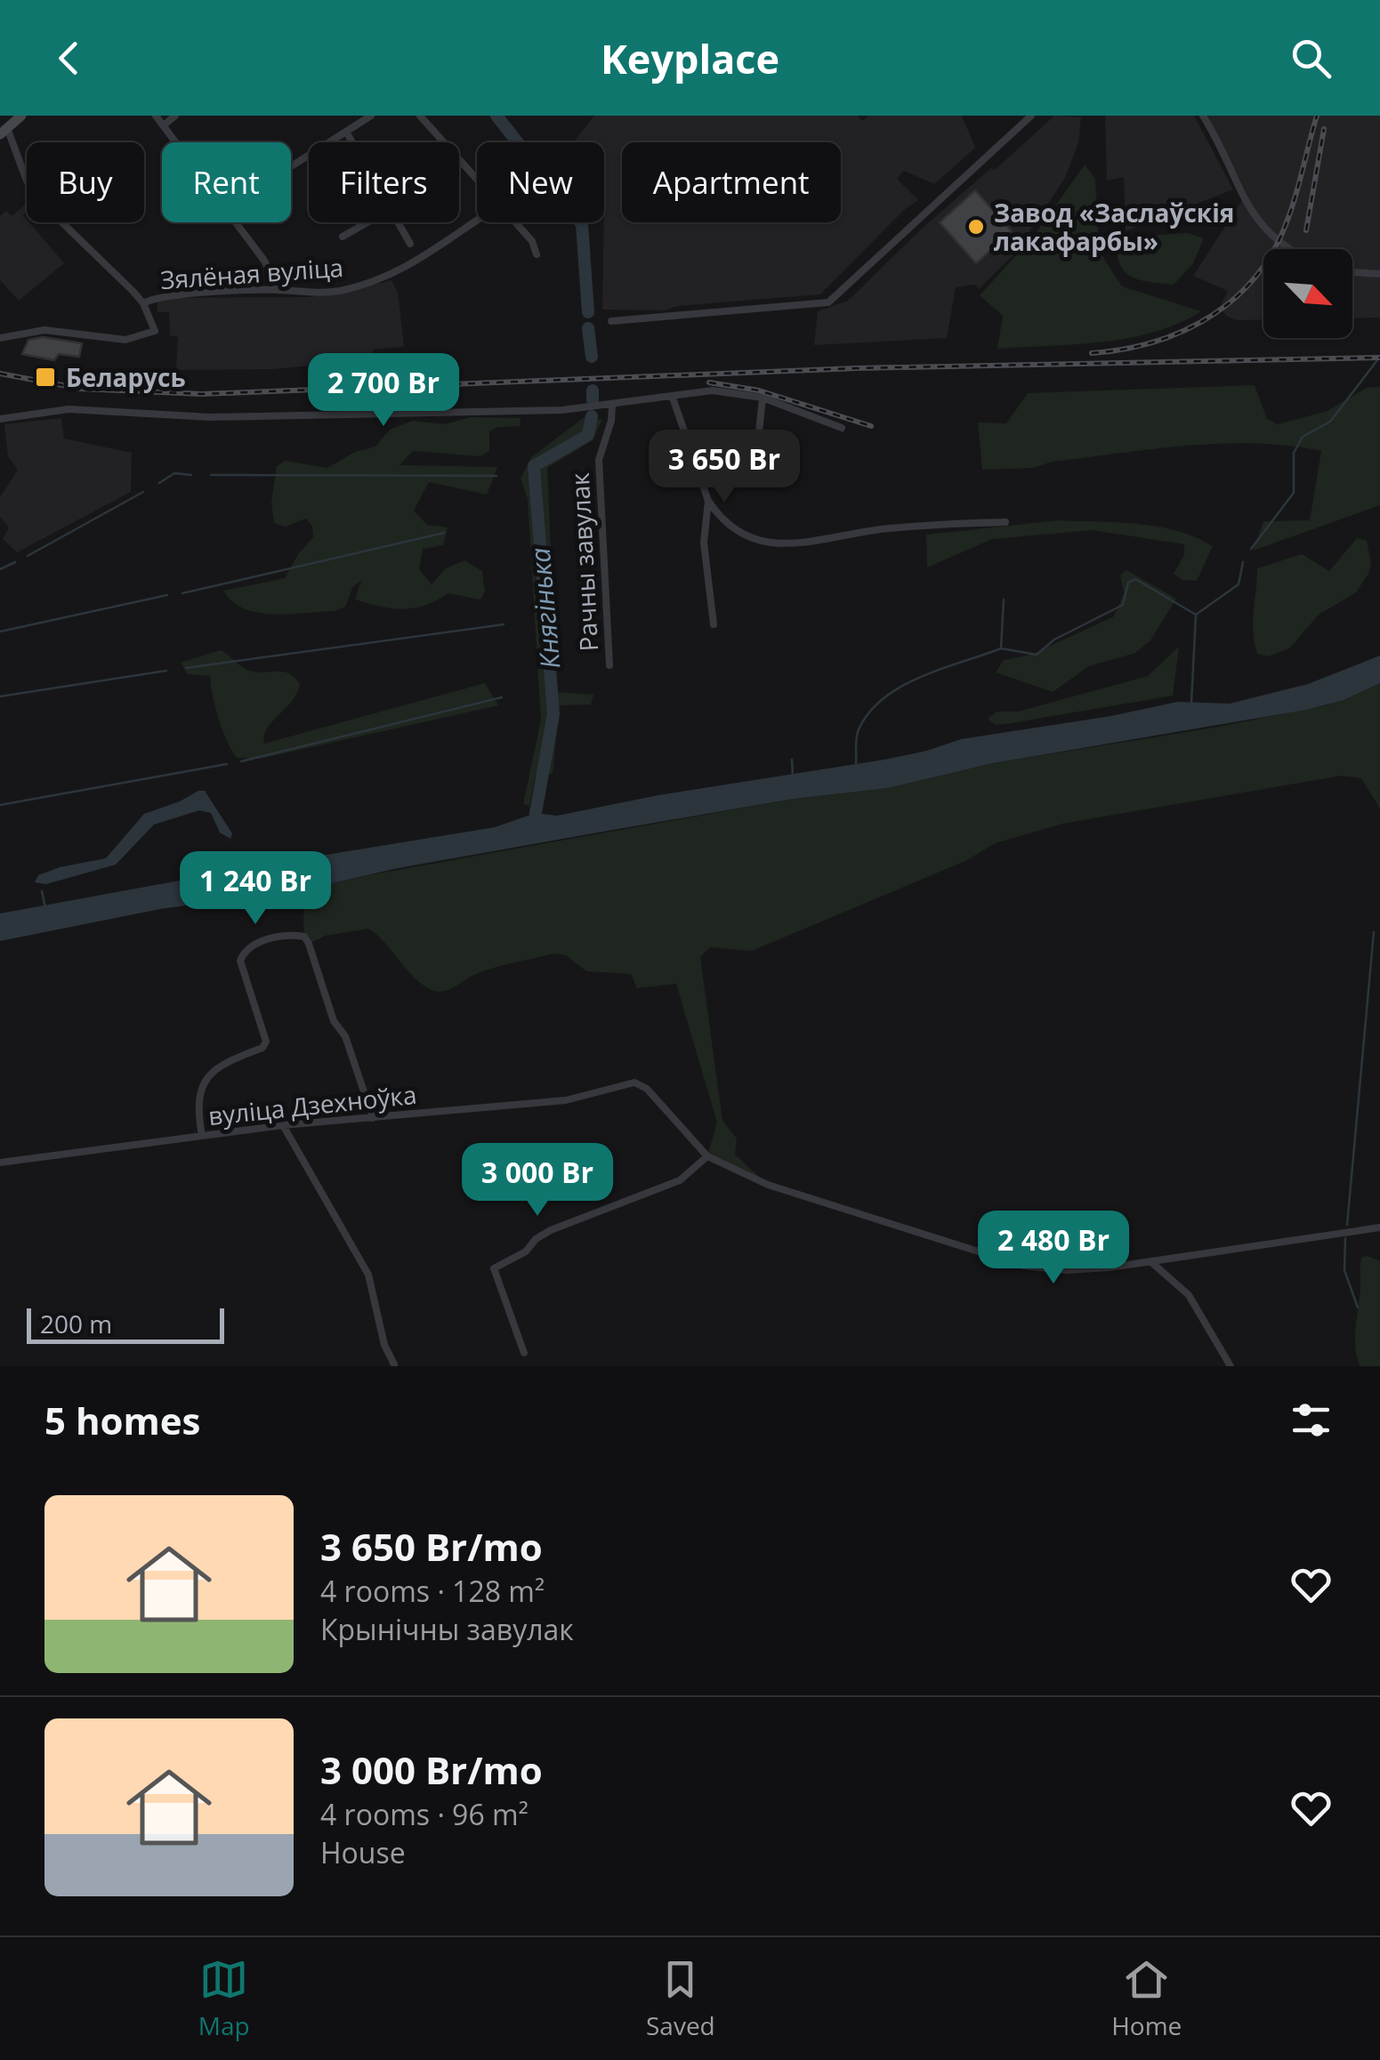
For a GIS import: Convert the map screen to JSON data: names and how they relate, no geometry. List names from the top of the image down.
{
  "streets": {
    "street": ["Зялёная вуліца", "Рачны завулак", "вуліца Дзехноўка"]
  },
  "water": ["Княгінька"],
  "places": {
    "other": ["Завод «Заслаўскія лакафарбы»"],
    "transit": ["Беларусь"]
  },
  "scale_bar": "200 m",
  "north": "bottom right",
  "page": {
    "header": "Keyplace",
    "chip": [
      "Buy",
      "Rent",
      "Filters",
      "New",
      "Apartment"
    ],
    "price": [
      "2 700 Br",
      "3 650 Br",
      "1 240 Br",
      "3 000 Br",
      "2 480 Br"
    ],
    "scale": "200 m",
    "heading": "5 homes",
    "list": [
      {
        "name": "3 650 Br/mo",
        "note": "4 rooms · 128 m² · Крынічны завулак"
      },
      {
        "name": "3 000 Br/mo",
        "note": "4 rooms · 96 m² · House"
      }
    ],
    "tabs": ["Map", "Saved", "Home"]
  }
}
